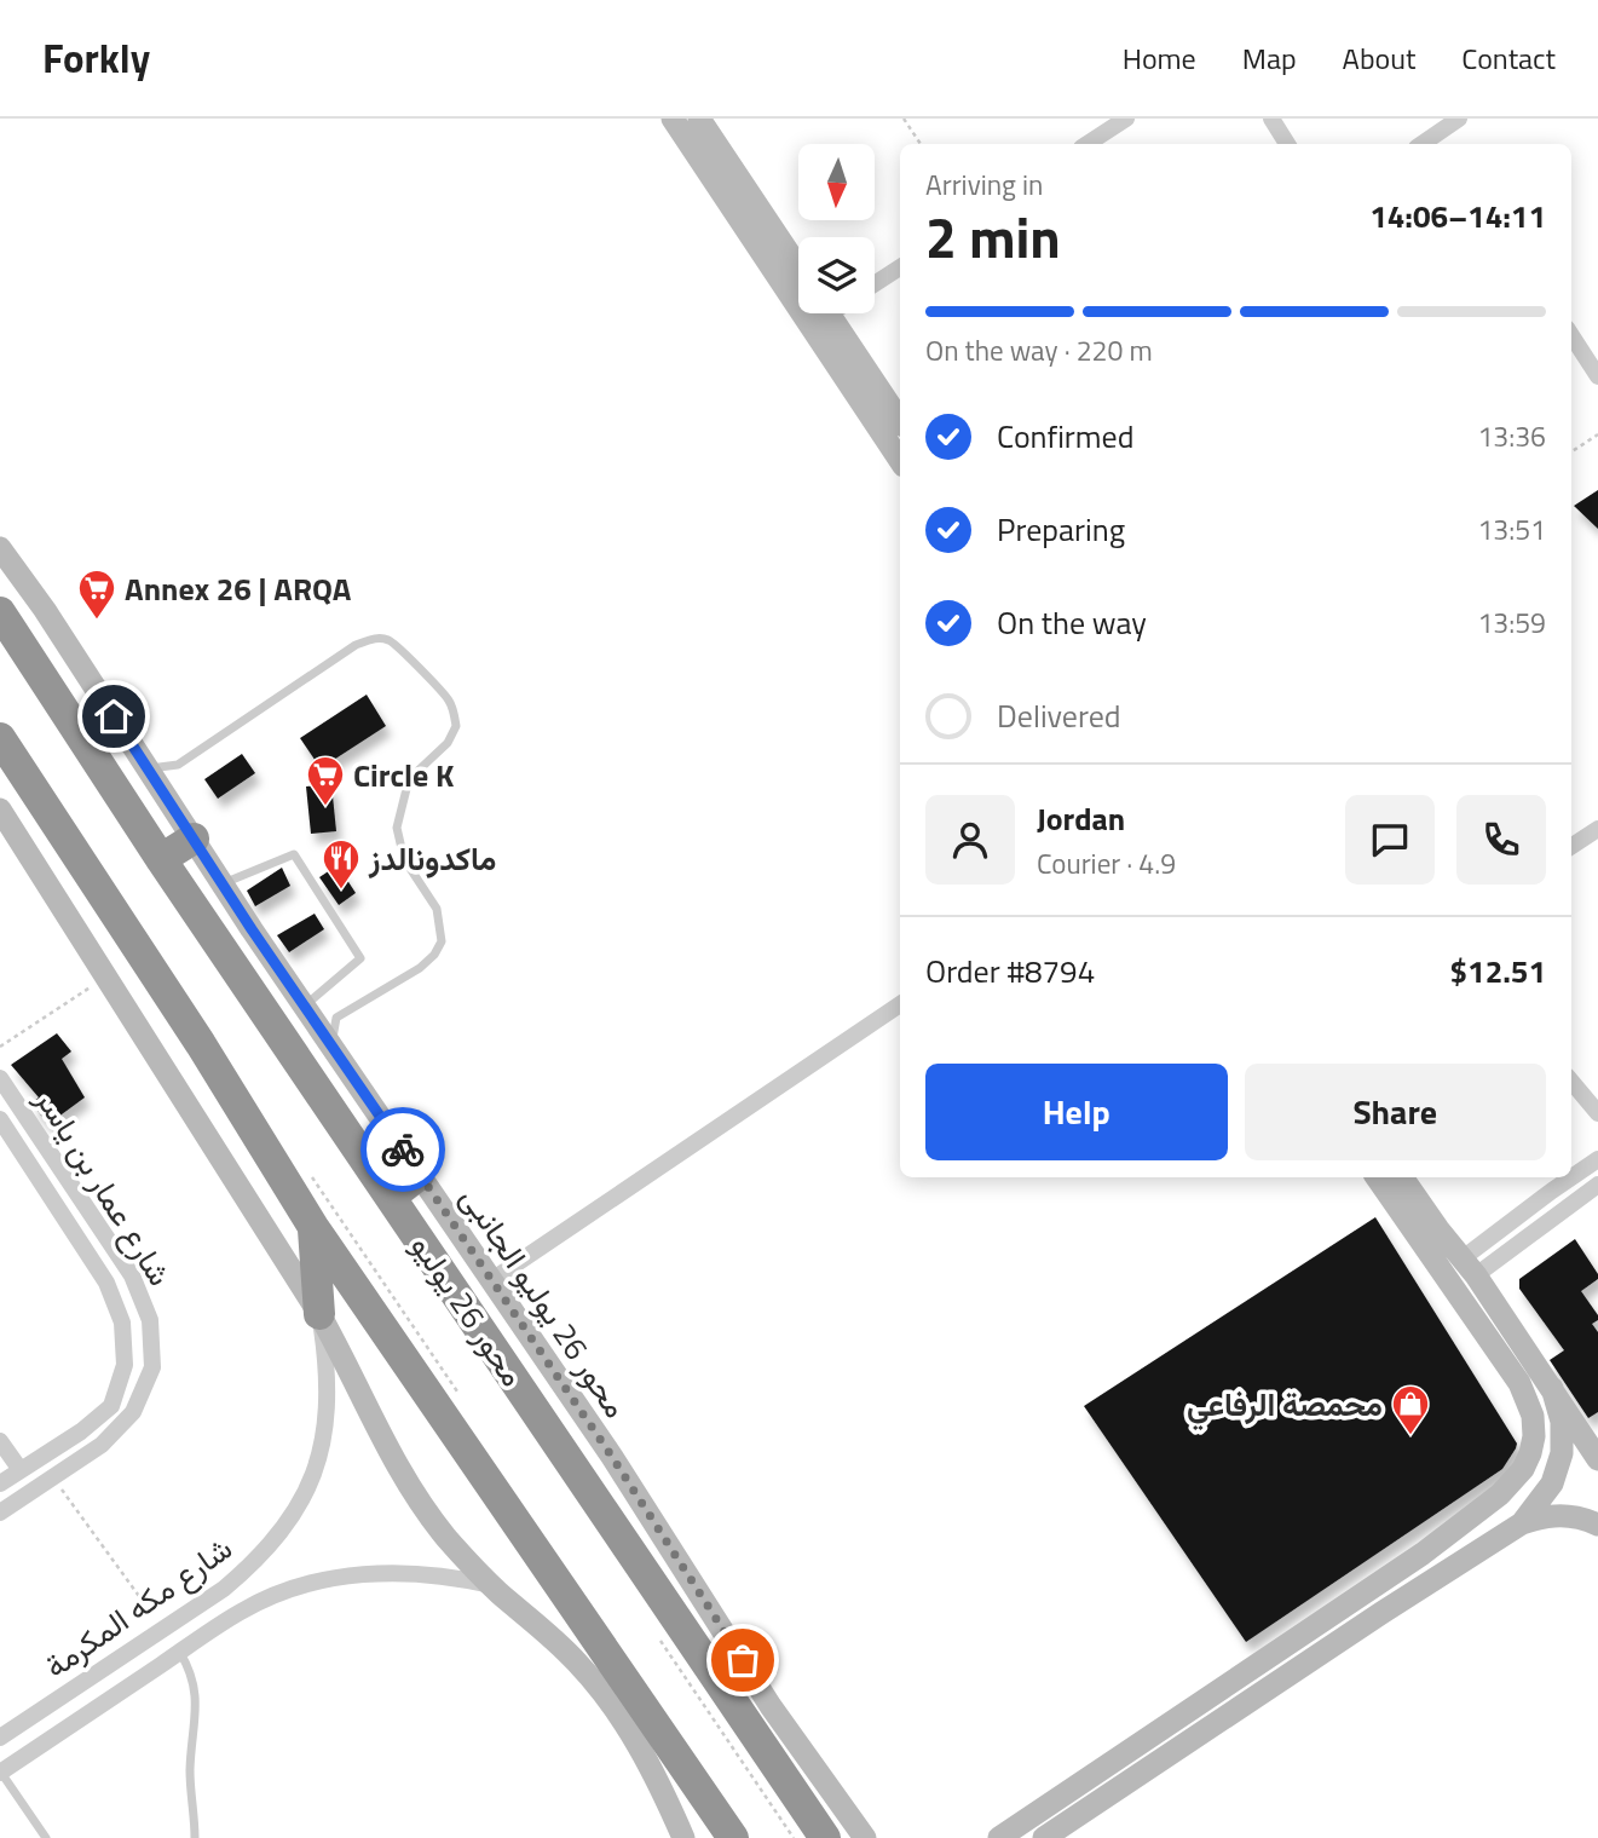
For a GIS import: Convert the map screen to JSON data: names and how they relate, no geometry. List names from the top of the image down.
{
  "streets": {
    "highway": ["محور 26 يوليو"],
    "street": ["شارع عمار بن ياسر", "محور 26 يوليو الجانبى", "شارع مكه المكرمة"]
  },
  "places": {
    "supermarket": ["Annex 26 | ARQA", "Circle K"],
    "restaurant": ["ماكدونالدز"],
    "shop": ["محمصة الرفاعي"]
  },
  "north": "bottom",
  "page": {
    "header": "Forkly",
    "nav": [
      "Home",
      "Map",
      "About",
      "Contact"
    ],
    "heading": ["2 min", "Arriving in", "14:06–14:11"],
    "panel": [
      "Jordan",
      "Courier · 4.9",
      "Order #8794",
      "$12.51"
    ],
    "bar": "On the way · 220 m",
    "list": [
      ["Confirmed", "13:36"],
      ["Preparing", "13:51"],
      ["On the way", "13:59"],
      "Delivered"
    ],
    "buttons": ["Help", "Share"]
  }
}
